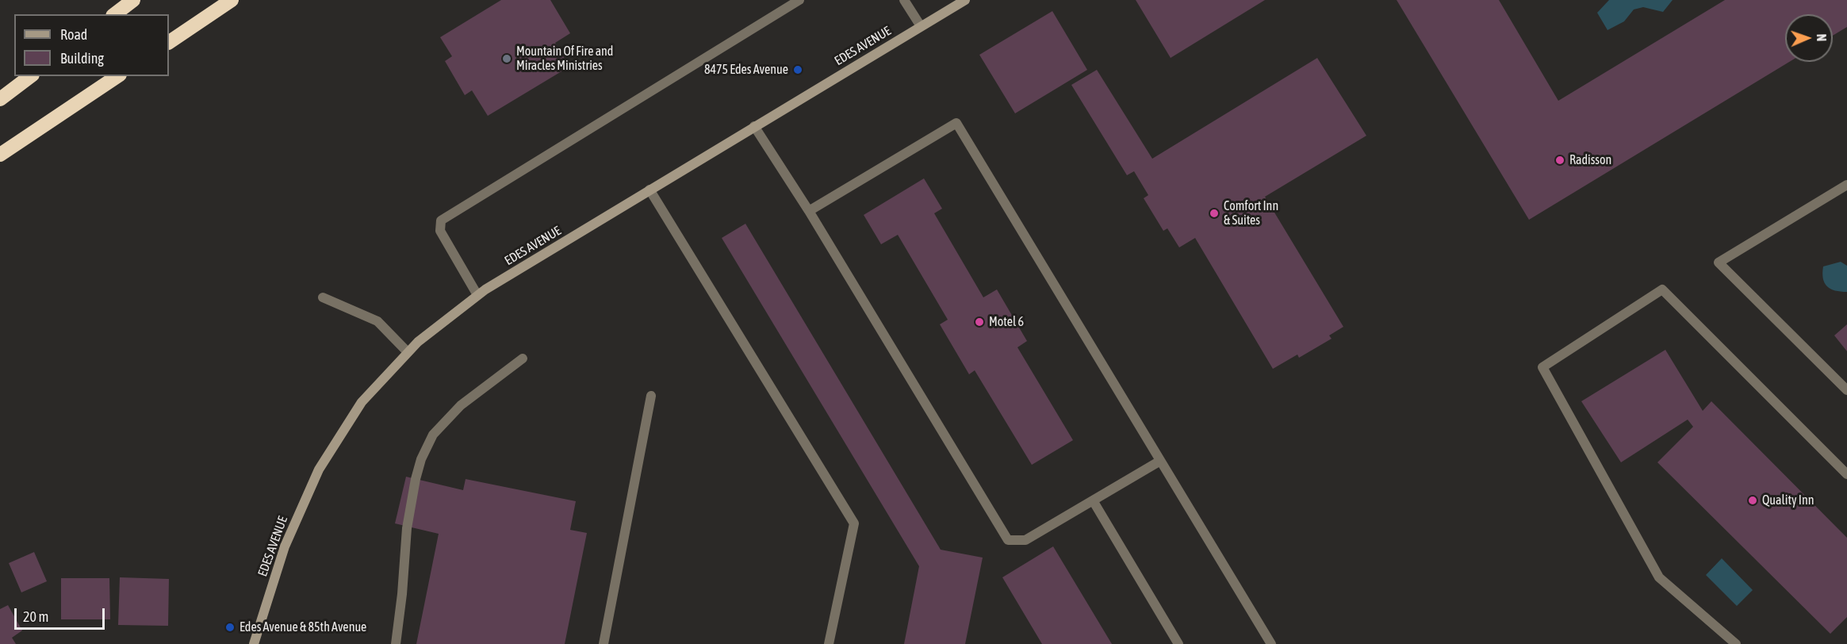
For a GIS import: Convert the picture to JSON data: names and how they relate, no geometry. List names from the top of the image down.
{
  "streets": {
    "street": ["EDES AVENUE"]
  },
  "places": [
    "Mountain Of Fire and Miracles Ministries",
    "8475 Edes Avenue",
    "Radisson",
    "Comfort Inn & Suites",
    "Motel 6",
    "Quality Inn",
    "Edes Avenue & 85th Avenue"
  ],
  "legend": ["Road", "Building"],
  "scale_bar": "20 m",
  "north": "right"
}
